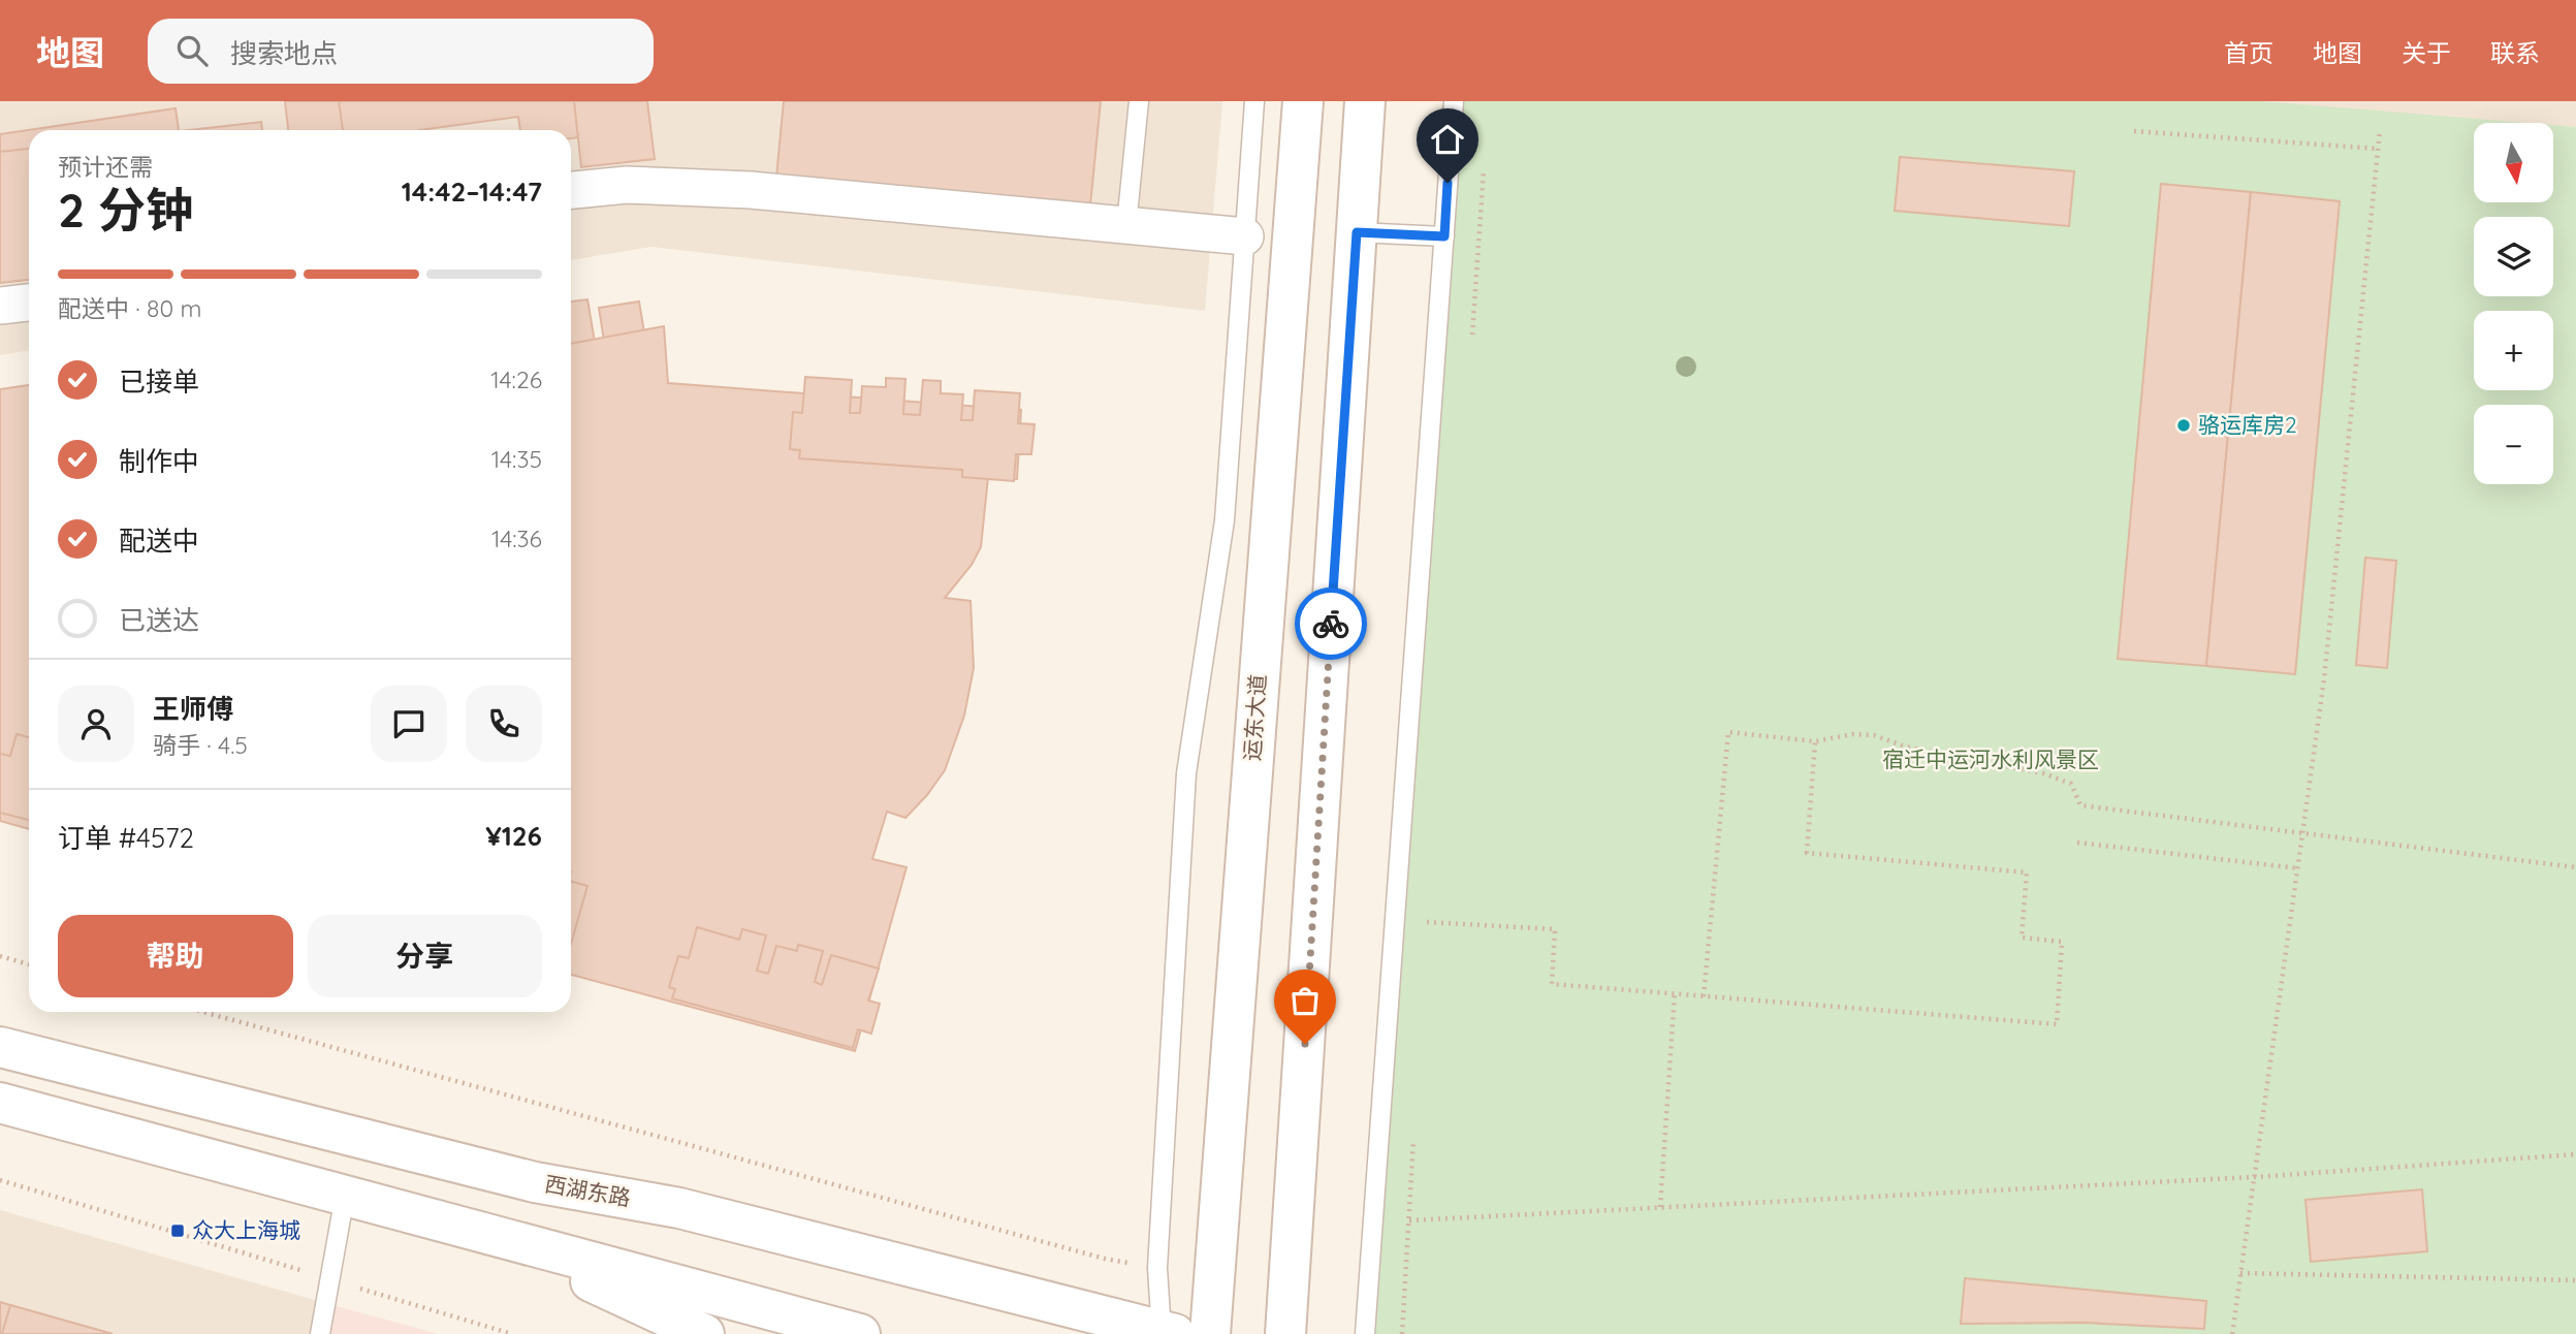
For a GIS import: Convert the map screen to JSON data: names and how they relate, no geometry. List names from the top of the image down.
{
  "streets": {
    "main road": ["运东大道", "西湖东路"]
  },
  "parks": ["宿迁中运河水利风景区"],
  "places": {
    "other": ["骆运库房2"],
    "transit": ["众大上海城"]
  },
  "north": "bottom",
  "page": {
    "header": "地图",
    "search": "搜索地点",
    "nav": [
      "首页",
      "地图",
      "关于",
      "联系"
    ],
    "map_buttons": ["+", "−"],
    "heading": ["2 分钟", "预计还需", "14:42–14:47"],
    "panel": [
      "王师傅",
      "骑手 · 4.5",
      "订单 #4572",
      "¥126"
    ],
    "bar": "配送中 · 80 m",
    "list": [
      ["已接单", "14:26"],
      ["制作中", "14:35"],
      ["配送中", "14:36"],
      "已送达"
    ],
    "buttons": ["帮助", "分享"]
  }
}
